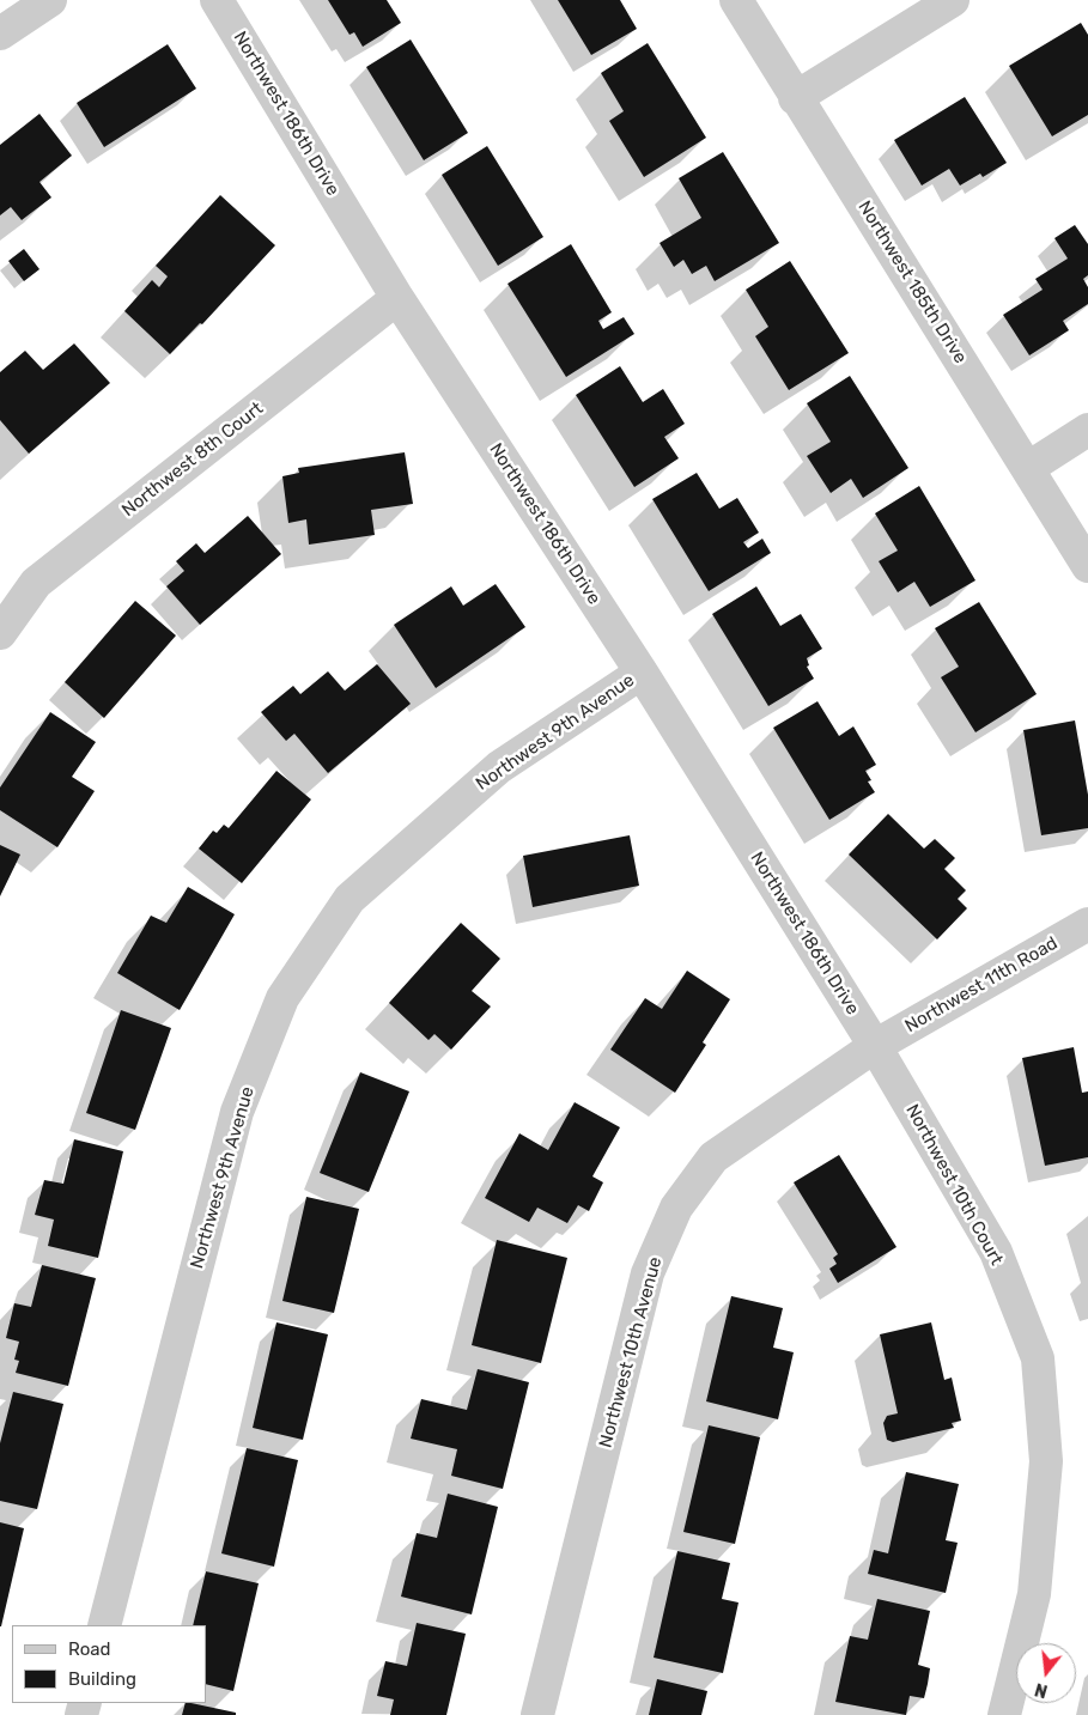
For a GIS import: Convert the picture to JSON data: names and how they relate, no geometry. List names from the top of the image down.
{
  "streets": {
    "street": [
      "Northwest 186th Drive",
      "Northwest 185th Drive",
      "Northwest 8th Court",
      "Northwest 9th Avenue",
      "Northwest 11th Road",
      "Northwest 10th Court",
      "Northwest 10th Avenue"
    ]
  },
  "crossings": [
    ["Northwest 186th Drive", "Northwest 8th Court"],
    ["Northwest 186th Drive", "Northwest 9th Avenue"],
    ["Northwest 186th Drive", "Northwest 11th Road"],
    ["Northwest 186th Drive", "Northwest 10th Court"],
    ["Northwest 186th Drive", "Northwest 10th Avenue"],
    ["Northwest 11th Road", "Northwest 10th Court"],
    ["Northwest 11th Road", "Northwest 10th Avenue"],
    ["Northwest 10th Court", "Northwest 10th Avenue"]
  ],
  "legend": ["Road", "Building"],
  "north": "bottom"
}
